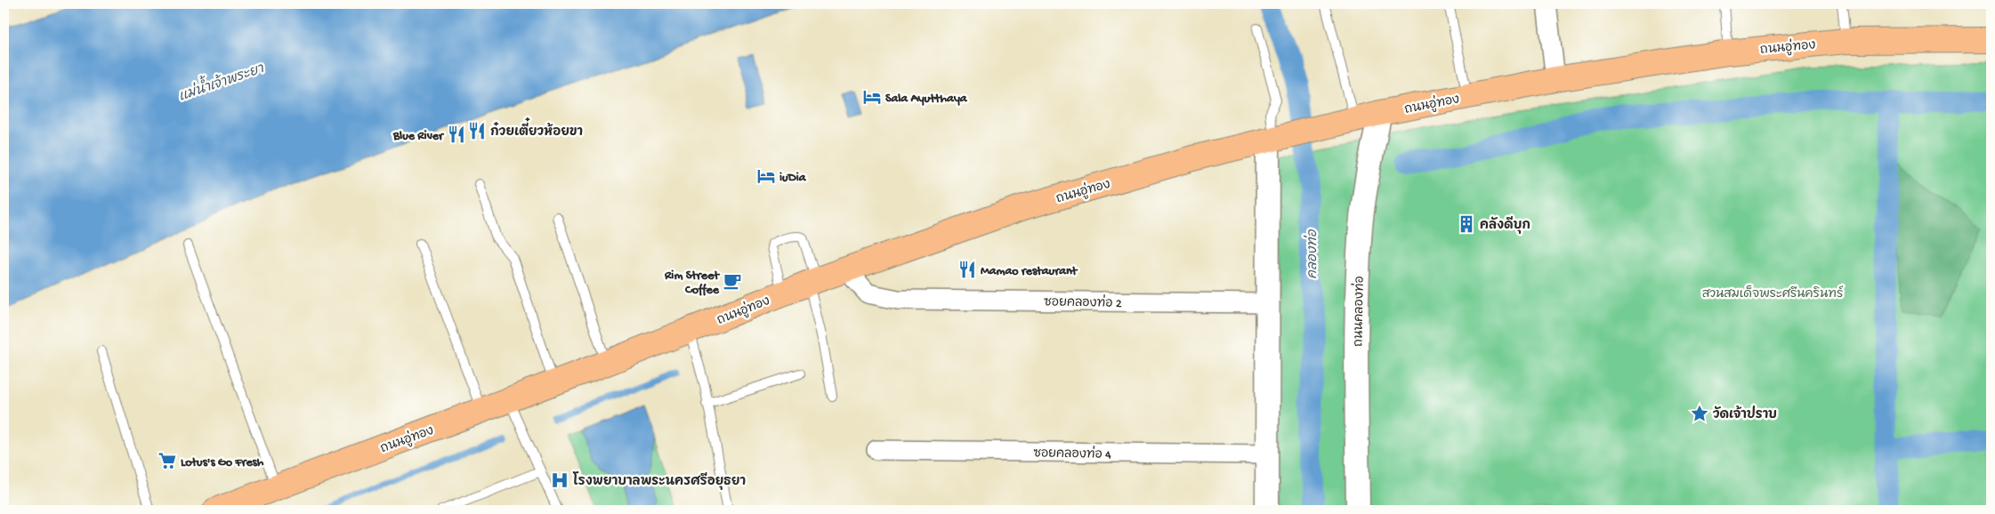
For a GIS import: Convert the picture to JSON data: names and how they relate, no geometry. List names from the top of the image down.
{
  "streets": {
    "main road": ["ถนนอู่ทอง"],
    "street": ["ซอยคลองท่อ 2", "ถนนคลองท่อ", "ซอยคลองท่อ 4"]
  },
  "crossings": [
    ["ถนนอู่ทอง", "ซอยคลองท่อ 2"],
    ["ถนนอู่ทอง", "ถนนคลองท่อ"]
  ],
  "water": ["แม่น้ำเจ้าพระยา", "คลองท่อ"],
  "parks": ["สวนสมเด็จพระศรีนครินทร์"],
  "places": {
    "hotel": ["Sala Ayutthaya", "iuDia"],
    "restaurant": ["ก๋วยเตี๋ยวห้อยขา", "Blue River", "Mamao restaurant"],
    "building": ["คลังดีบุก"],
    "cafe": ["Rim Street Coffee"],
    "place": ["วัดเจ้าปราบ"],
    "supermarket": ["Lotus's Go Fresh"],
    "hospital": ["โรงพยาบาลพระนครศรีอยุธยา"]
  }
}
